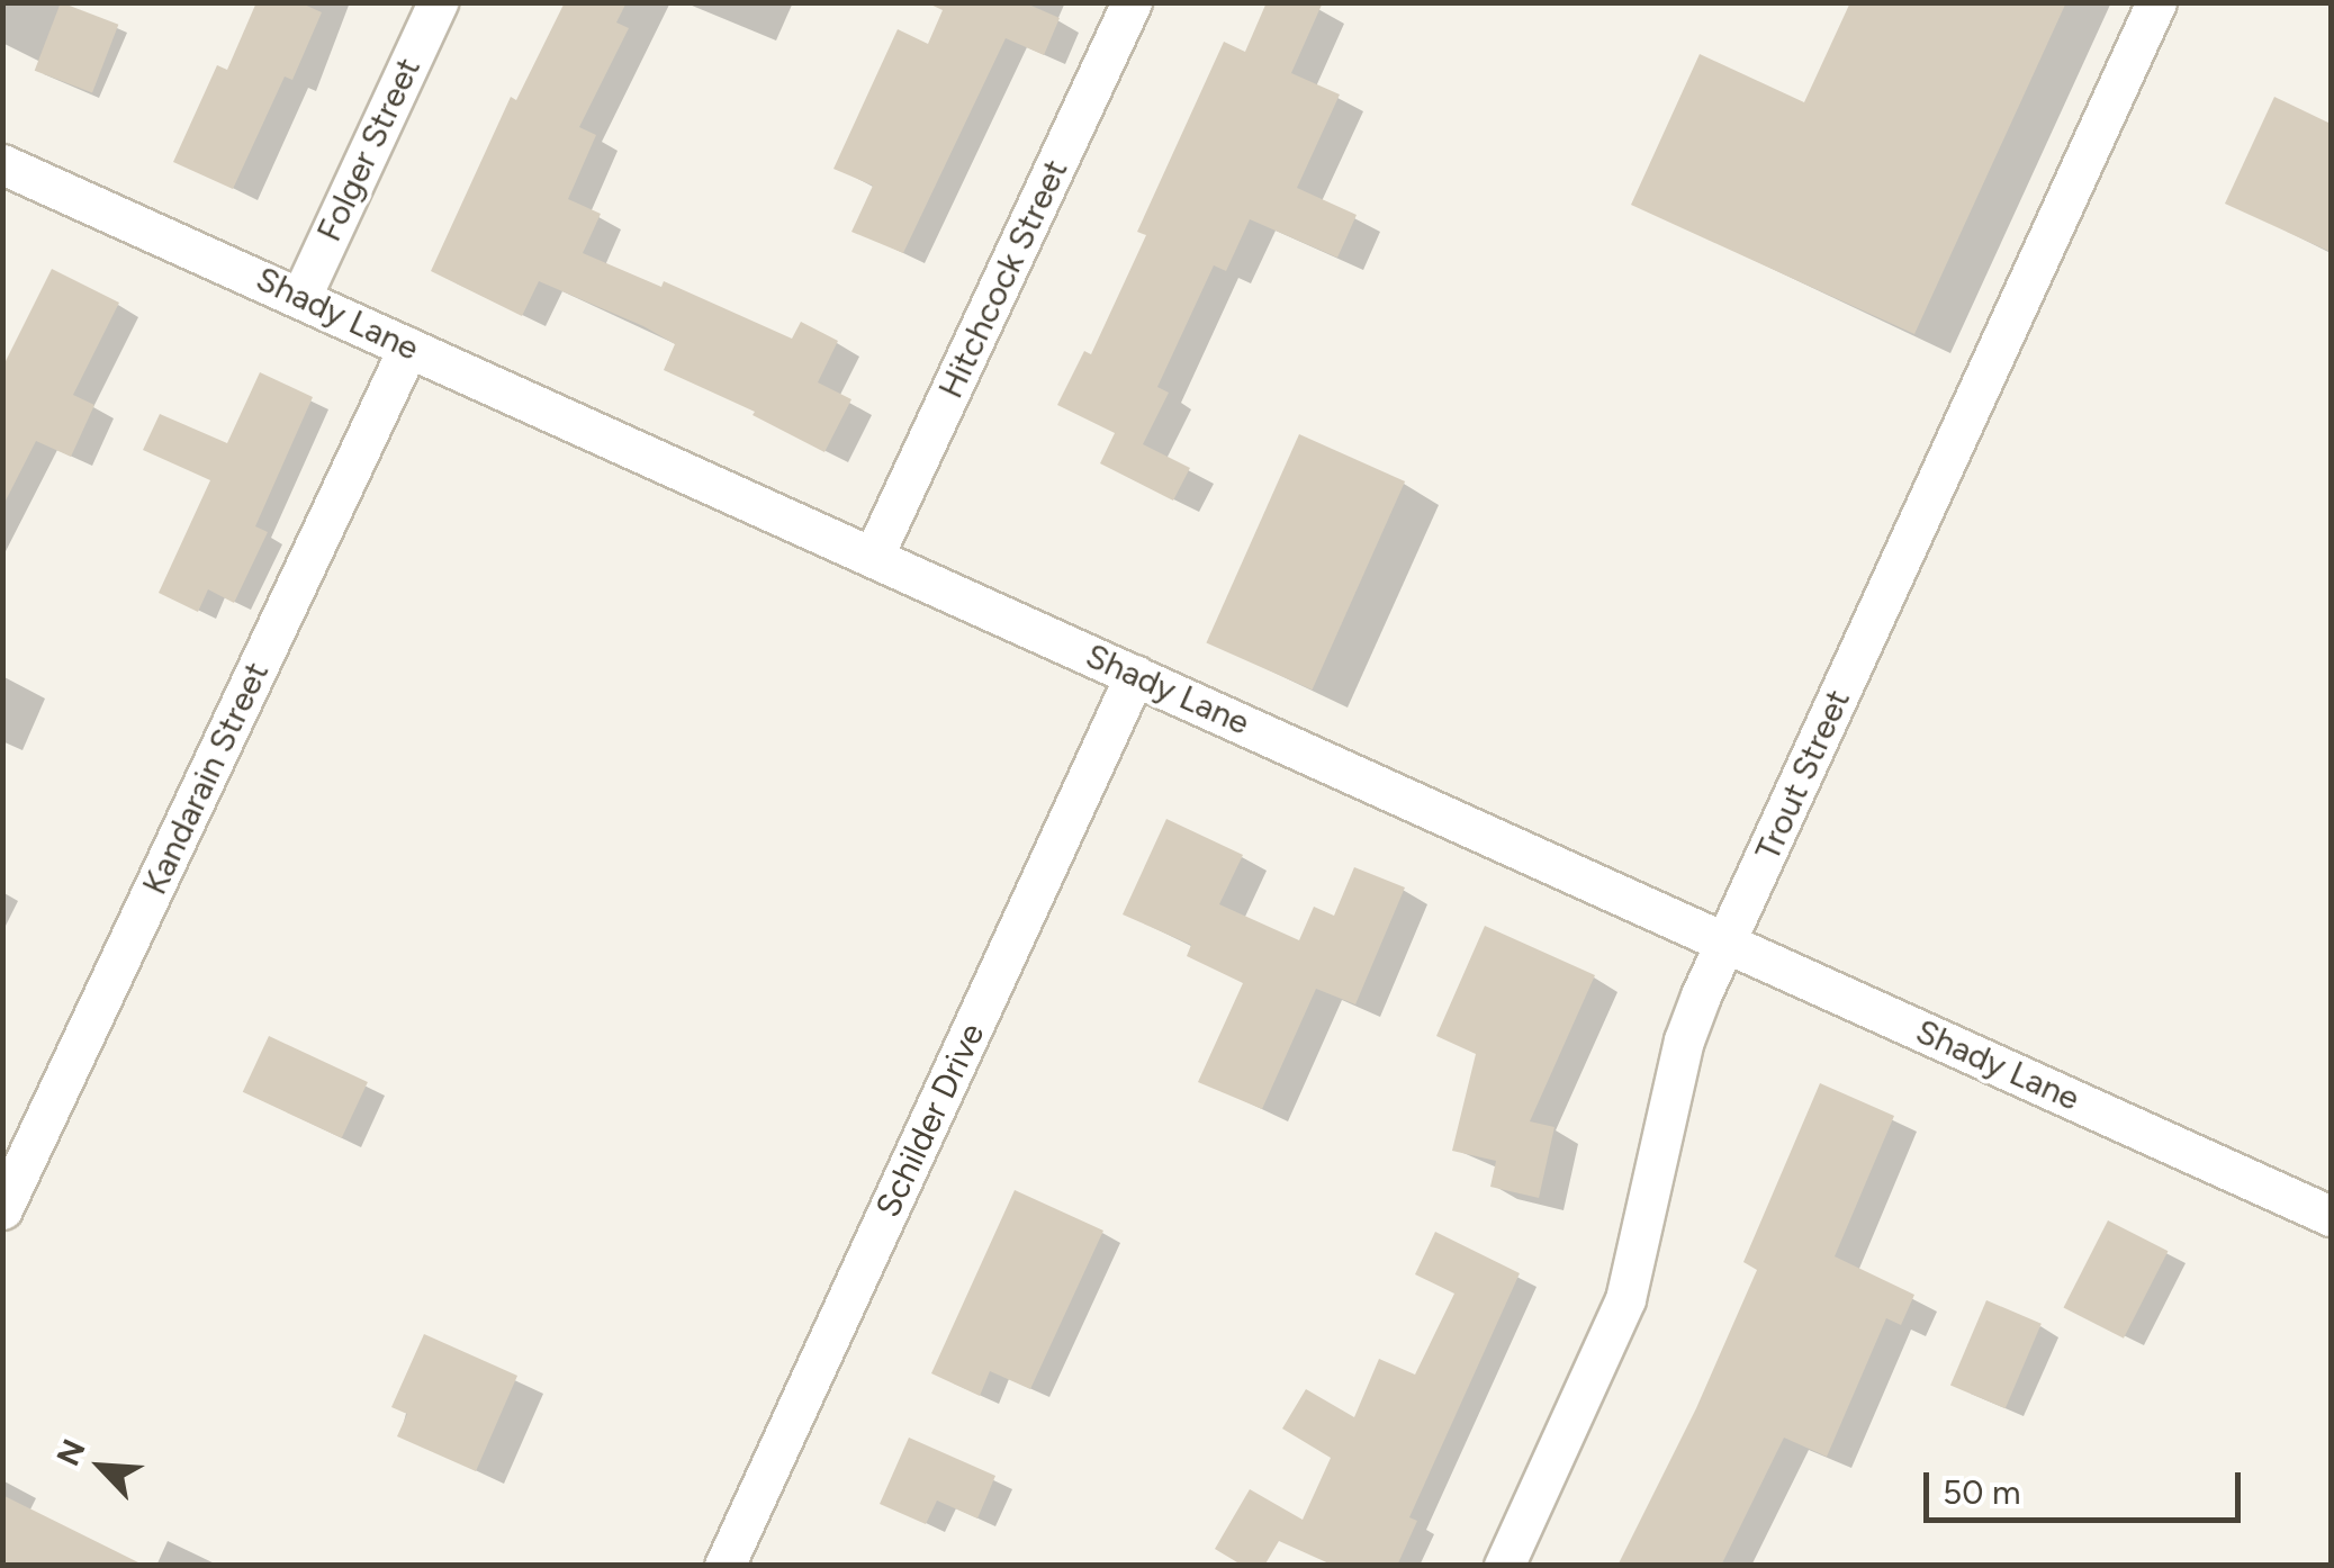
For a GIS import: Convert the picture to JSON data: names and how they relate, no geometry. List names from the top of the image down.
{
  "streets": {
    "street": [
      "Folger Street",
      "Hitchcock Street",
      "Shady Lane",
      "Trout Street",
      "Kandarain Street",
      "Schilder Drive"
    ]
  },
  "crossings": [
    ["Folger Street", "Shady Lane"],
    ["Hitchcock Street", "Shady Lane"],
    ["Shady Lane", "Trout Street"],
    ["Shady Lane", "Kandarain Street"],
    ["Shady Lane", "Schilder Drive"]
  ],
  "scale_bar": "50 m",
  "north": "top left"
}
